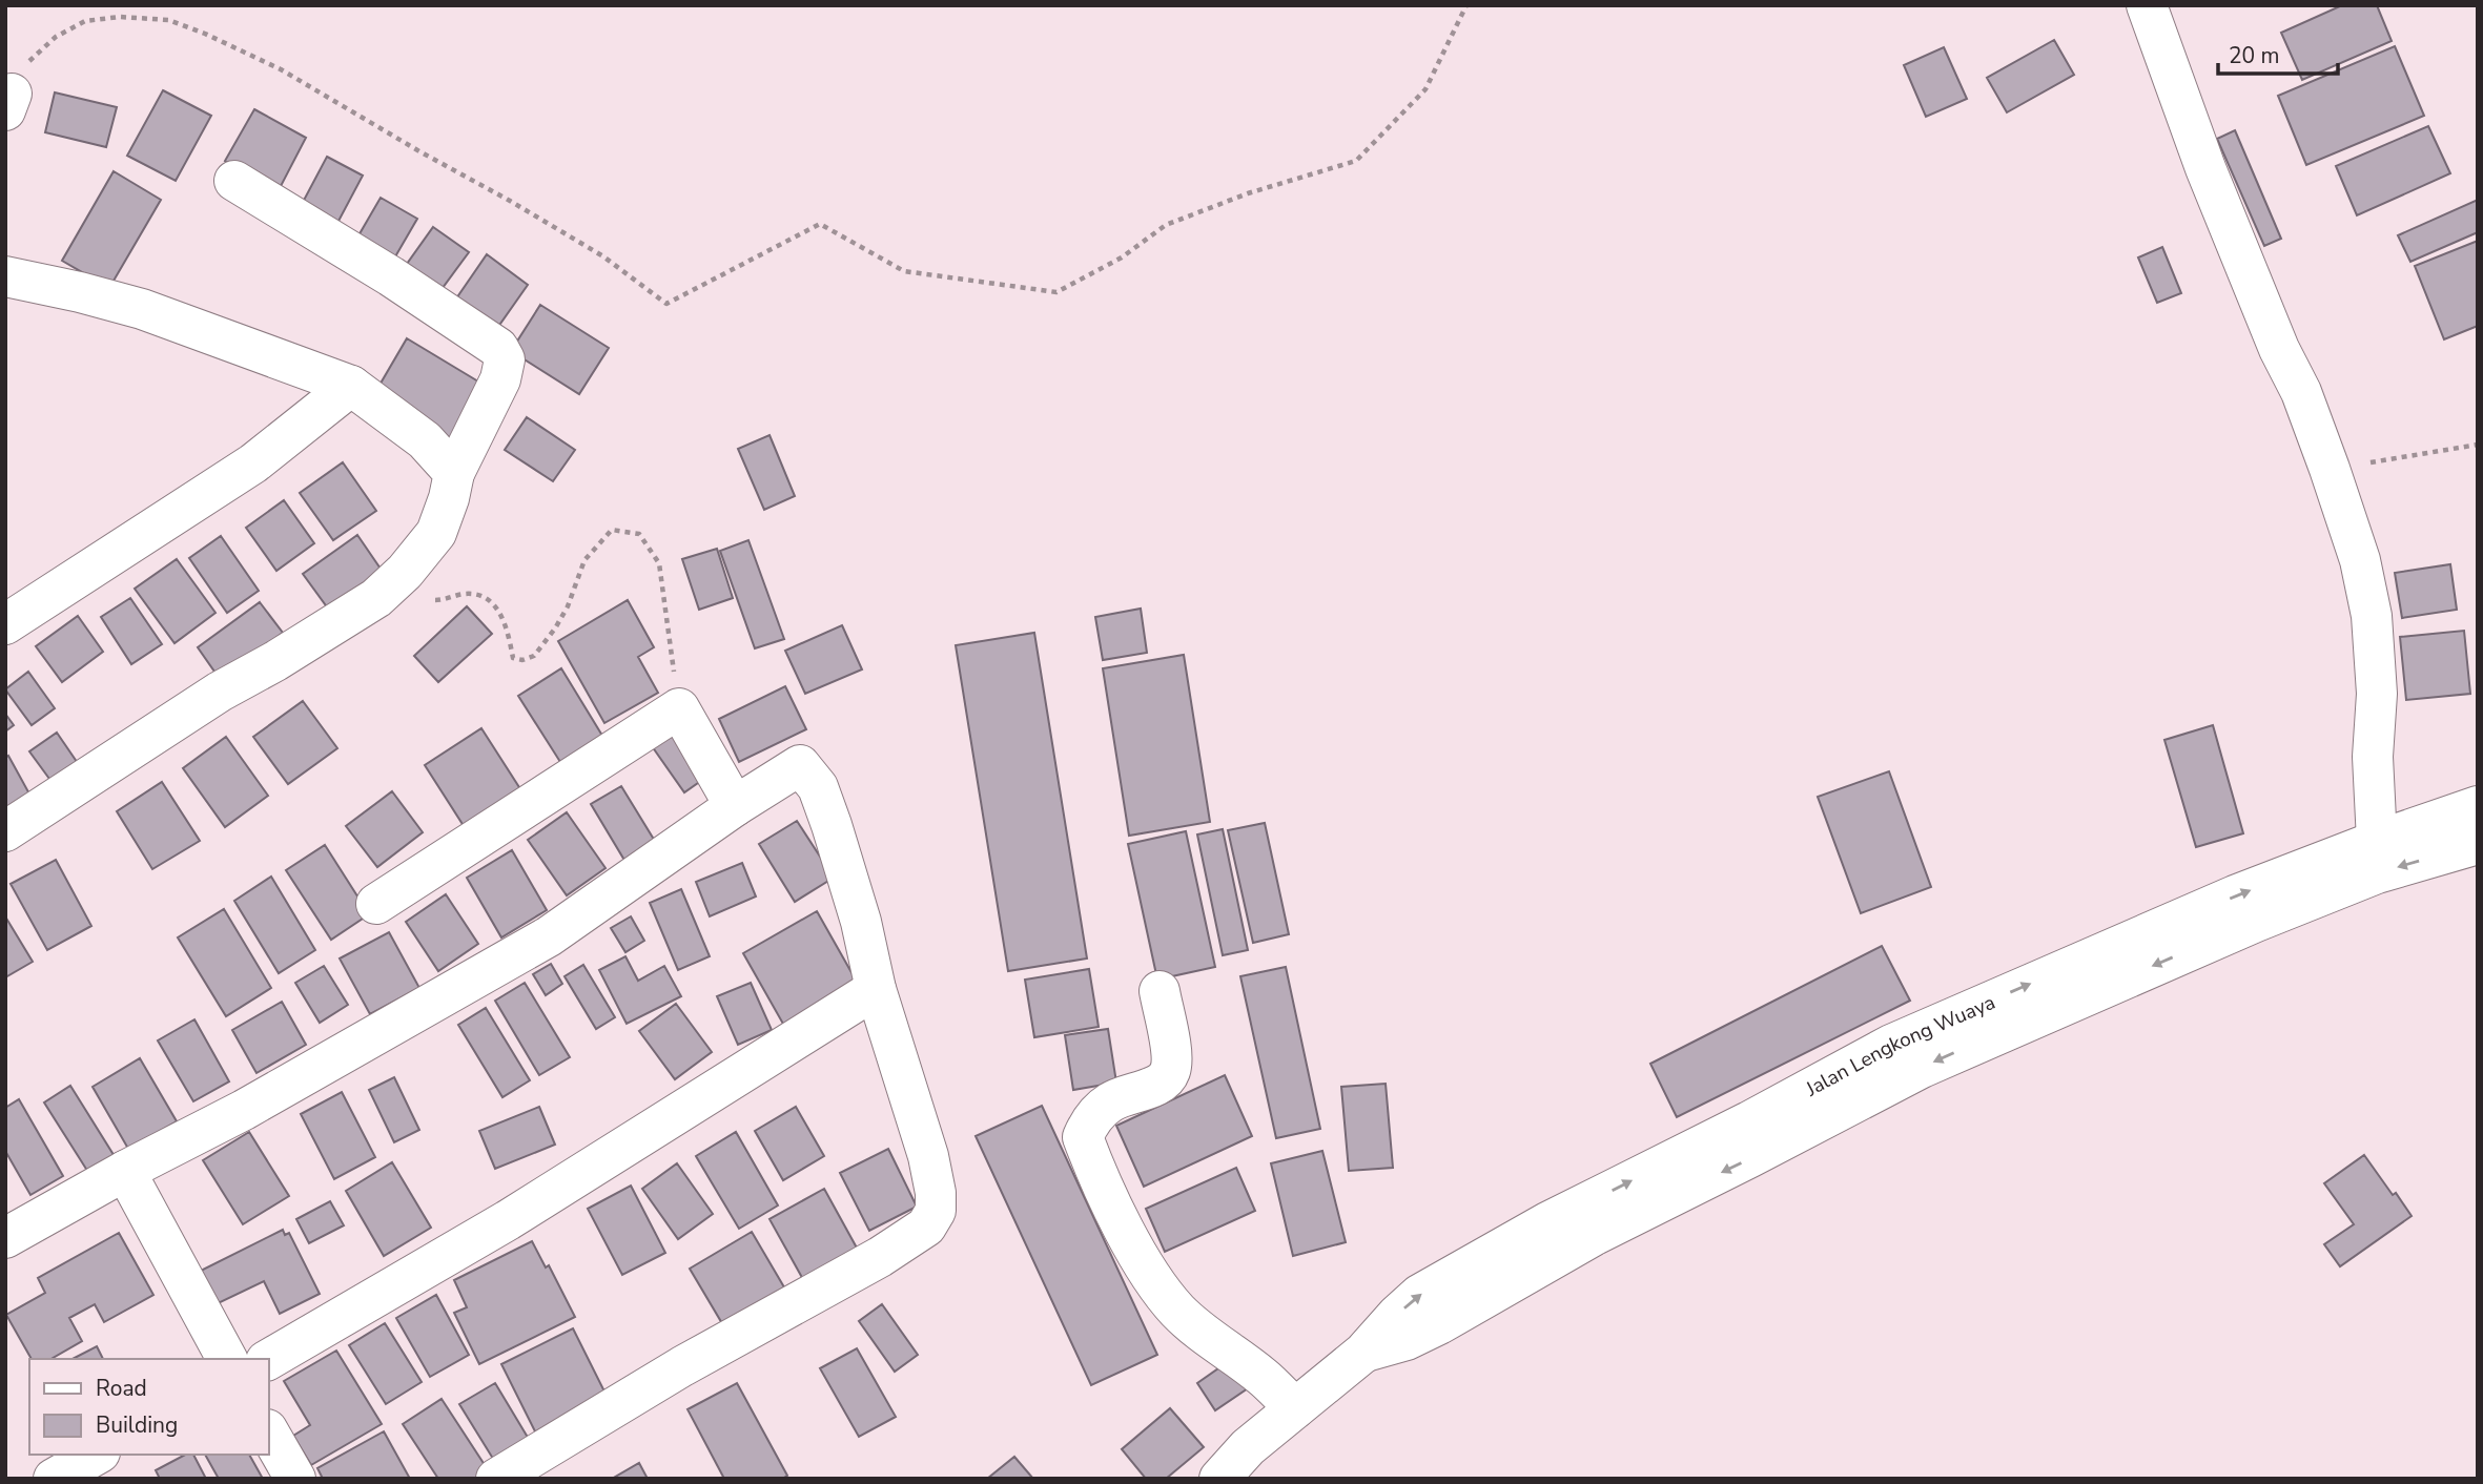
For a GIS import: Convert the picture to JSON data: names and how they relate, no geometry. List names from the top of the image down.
{
  "streets": {
    "street": ["Jalan Lengkong Wuaya"]
  },
  "legend": ["Road", "Building"],
  "scale_bar": "20 m"
}
